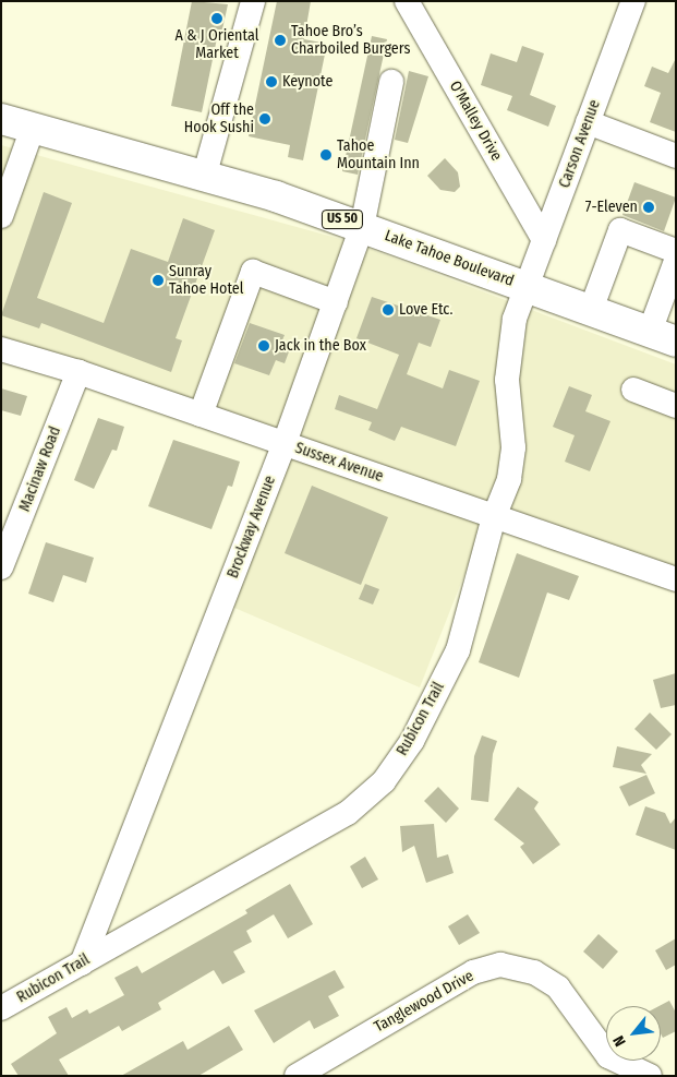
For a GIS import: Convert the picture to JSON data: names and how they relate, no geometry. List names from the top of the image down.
{
  "streets": {
    "highway": ["US 50", "Lake Tahoe Boulevard"],
    "street": [
      "O'Malley Drive",
      "Carson Avenue",
      "Sussex Avenue",
      "Macinaw Road",
      "Brockway Avenue",
      "Rubicon Trail",
      "Tanglewood Drive"
    ]
  },
  "crossings": [
    ["O'Malley Drive", "Carson Avenue"],
    ["Carson Avenue", "Lake Tahoe Boulevard"],
    ["Carson Avenue", "Rubicon Trail"],
    ["Lake Tahoe Boulevard", "Brockway Avenue"],
    ["Lake Tahoe Boulevard", "Rubicon Trail"],
    ["Sussex Avenue", "Macinaw Road"],
    ["Sussex Avenue", "Brockway Avenue"],
    ["Sussex Avenue", "Rubicon Trail"],
    ["Brockway Avenue", "Rubicon Trail"]
  ],
  "places": [
    "A & J Oriental Market",
    "Tahoe Bro’s Charboiled Burgers",
    "Keynote",
    "Off the Hook Sushi",
    "Tahoe Mountain Inn",
    "7-Eleven",
    "Sunray Tahoe Hotel",
    "Love Etc.",
    "Jack in the Box"
  ],
  "north": "bottom left"
}
